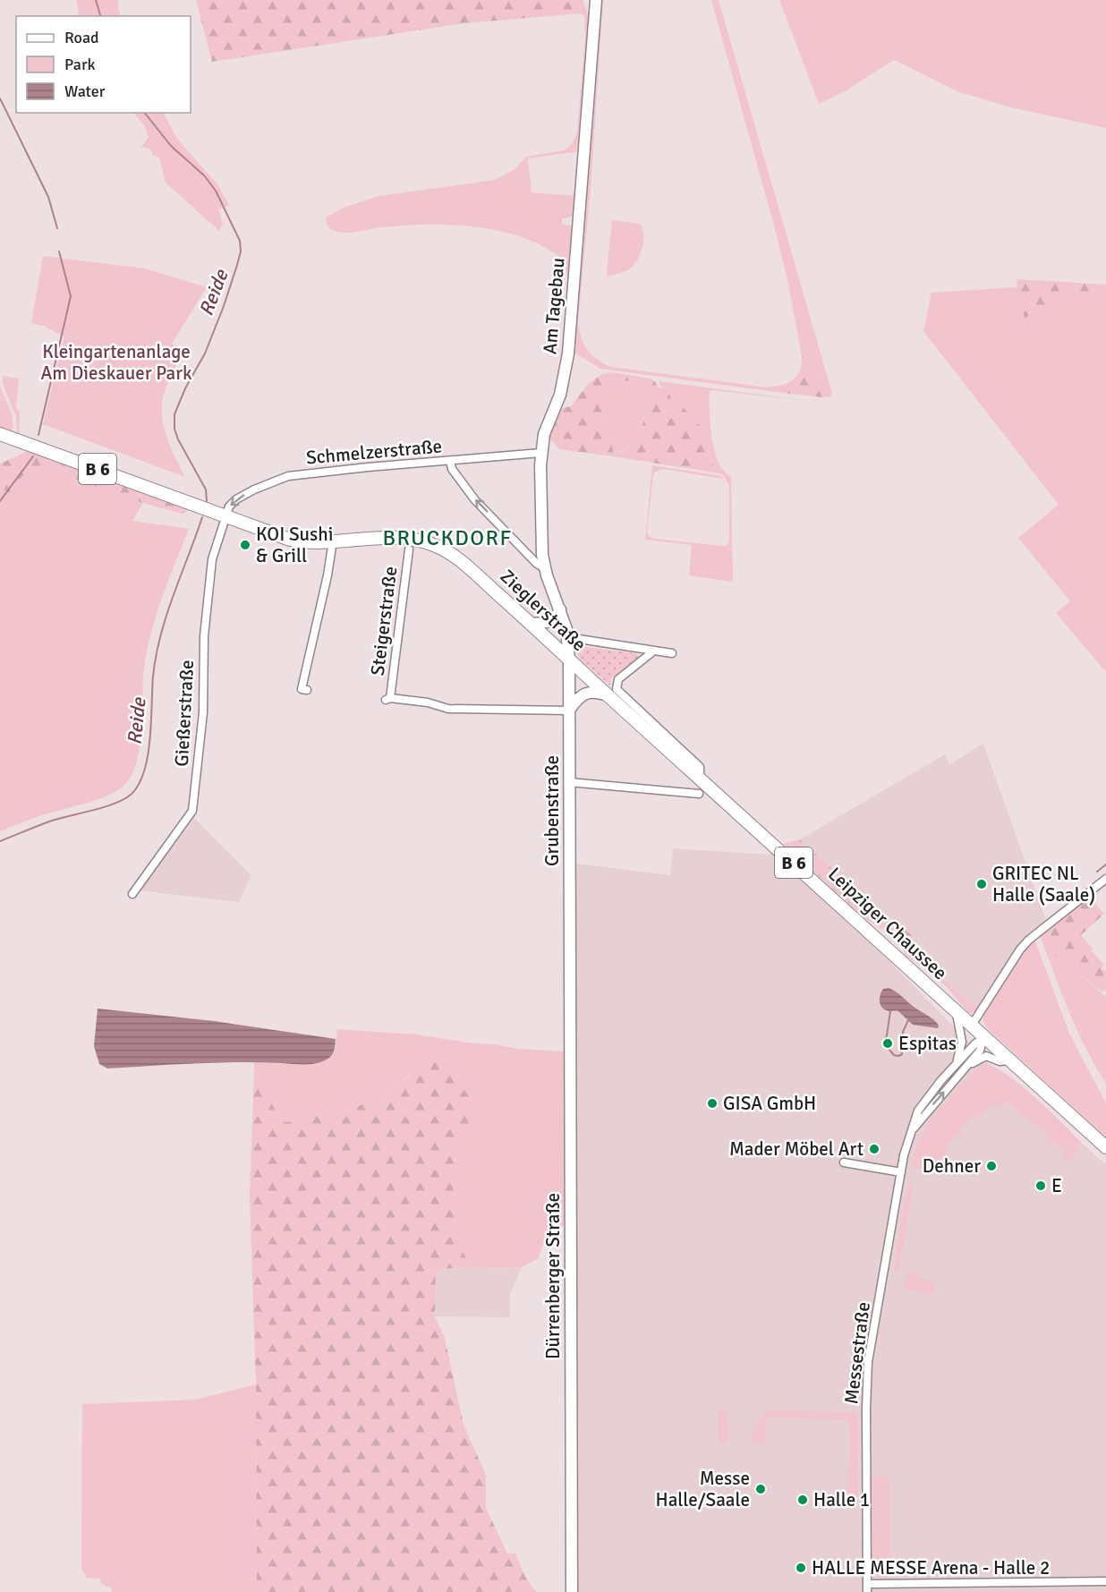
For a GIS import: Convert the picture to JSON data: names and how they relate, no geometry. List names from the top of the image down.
{
  "streets": {
    "main road": ["B 6", "Zieglerstraße", "Leipziger Chaussee"],
    "street": [
      "Am Tagebau",
      "Schmelzerstraße",
      "Steigerstraße",
      "Gießerstraße",
      "Grubenstraße",
      "Dürrenberger Straße",
      "Messestraße"
    ]
  },
  "crossings": [
    ["Am Tagebau", "Schmelzerstraße"],
    ["Am Tagebau", "Zieglerstraße"],
    ["Am Tagebau", "Grubenstraße"],
    ["Schmelzerstraße", "Zieglerstraße"],
    ["Schmelzerstraße", "Gießerstraße"],
    ["B 6", "Leipziger Chaussee"],
    ["B 6", "Messestraße"],
    ["Zieglerstraße", "Gießerstraße"],
    ["Zieglerstraße", "Grubenstraße"],
    ["Zieglerstraße", "Leipziger Chaussee"],
    ["Steigerstraße", "Grubenstraße"],
    ["Grubenstraße", "Dürrenberger Straße"],
    ["Leipziger Chaussee", "Messestraße"]
  ],
  "one_way": ["Schmelzerstraße"],
  "districts": ["BRUCKDORF"],
  "water": ["Reide"],
  "parks": ["Kleingartenanlage Am Dieskauer Park"],
  "places": [
    "KOI Sushi & Grill",
    "GRITEC NL Halle (Saale)",
    "Espitas",
    "GISA GmbH",
    "Mader Möbel Art",
    "Dehner",
    "E",
    "Messe Halle/Saale",
    "Halle 1",
    "HALLE MESSE Arena - Halle 2"
  ],
  "legend": ["Road", "Park", "Water"]
}
